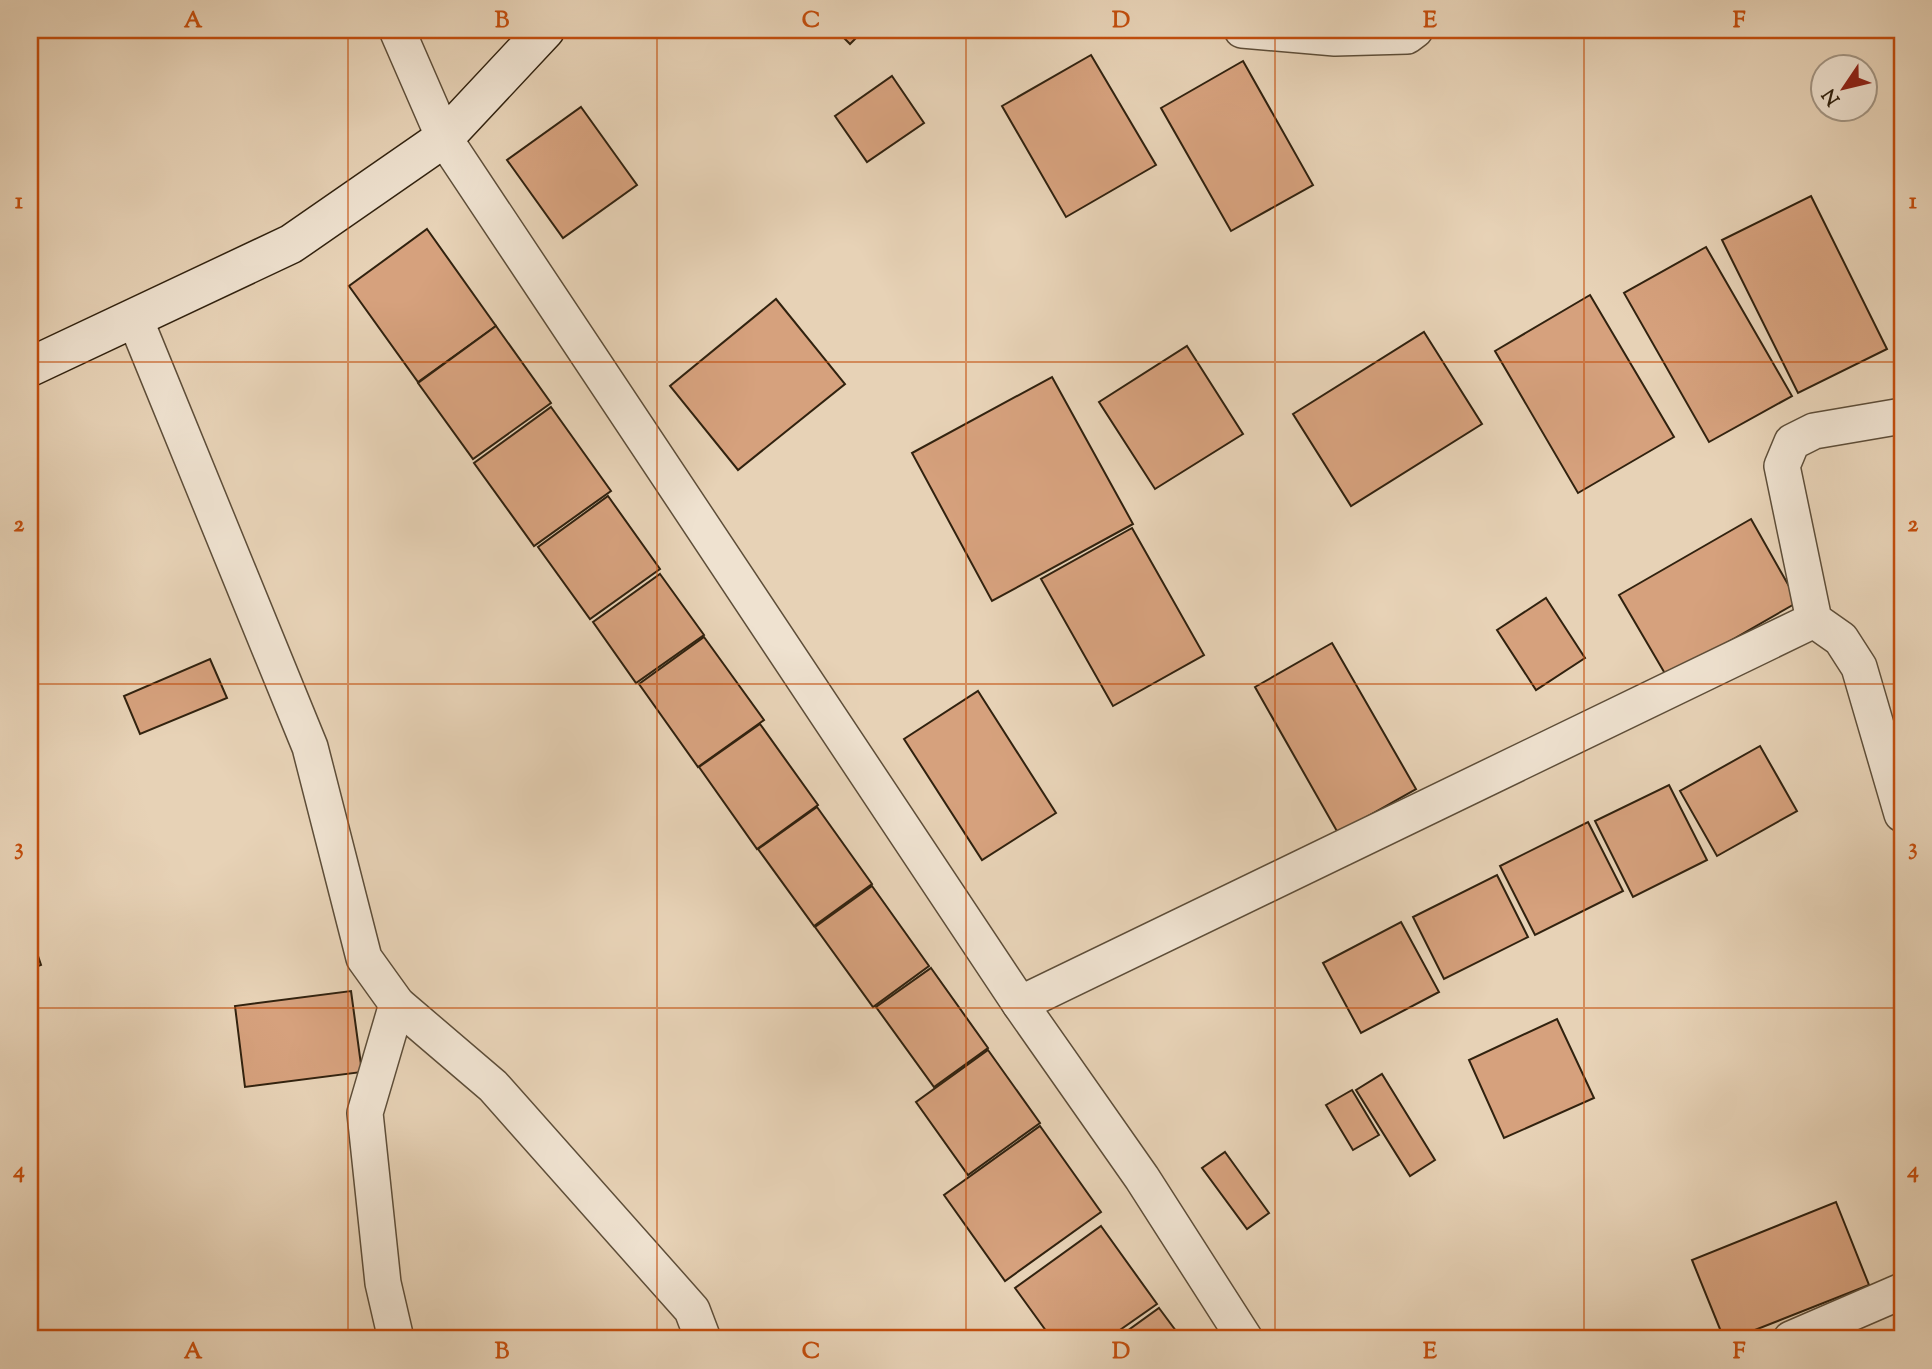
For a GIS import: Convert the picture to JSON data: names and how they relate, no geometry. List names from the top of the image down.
{
  "north": "bottom left",
  "grid": {
    "columns": [
      "A",
      "B",
      "C",
      "D",
      "E",
      "F"
    ],
    "rows": [
      "1",
      "2",
      "3",
      "4"
    ]
  }
}
